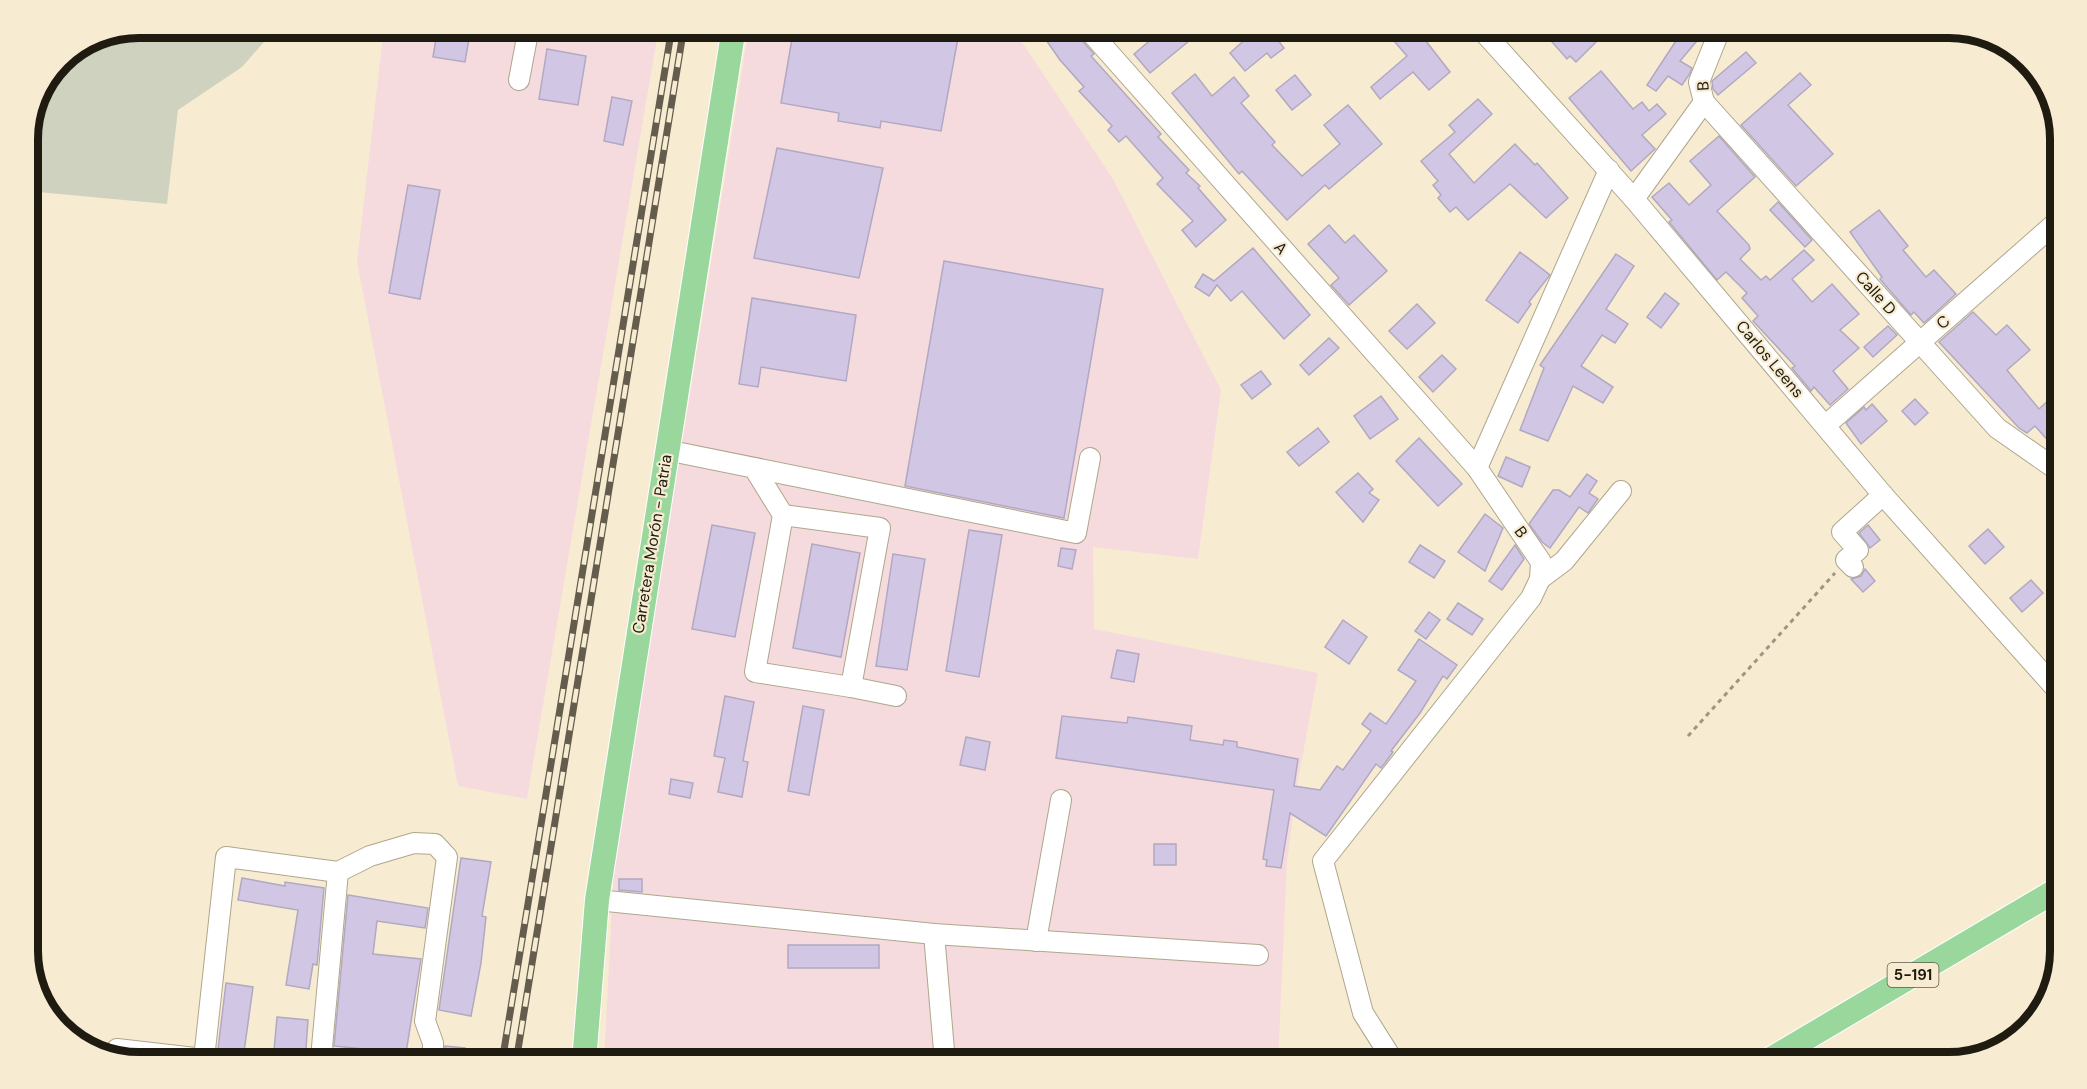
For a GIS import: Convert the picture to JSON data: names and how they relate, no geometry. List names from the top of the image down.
{
  "streets": {
    "main road": ["Carretera Morón - Patria", "5-191"],
    "street": [
      "B",
      "A",
      "Calle D",
      "C",
      "Carlos Leens"
    ]
  },
  "crossings": [
    ["B", "A"],
    ["B", "Calle D"],
    ["B", "Carlos Leens"],
    ["Calle D", "C"],
    ["C", "Carlos Leens"]
  ]
}
